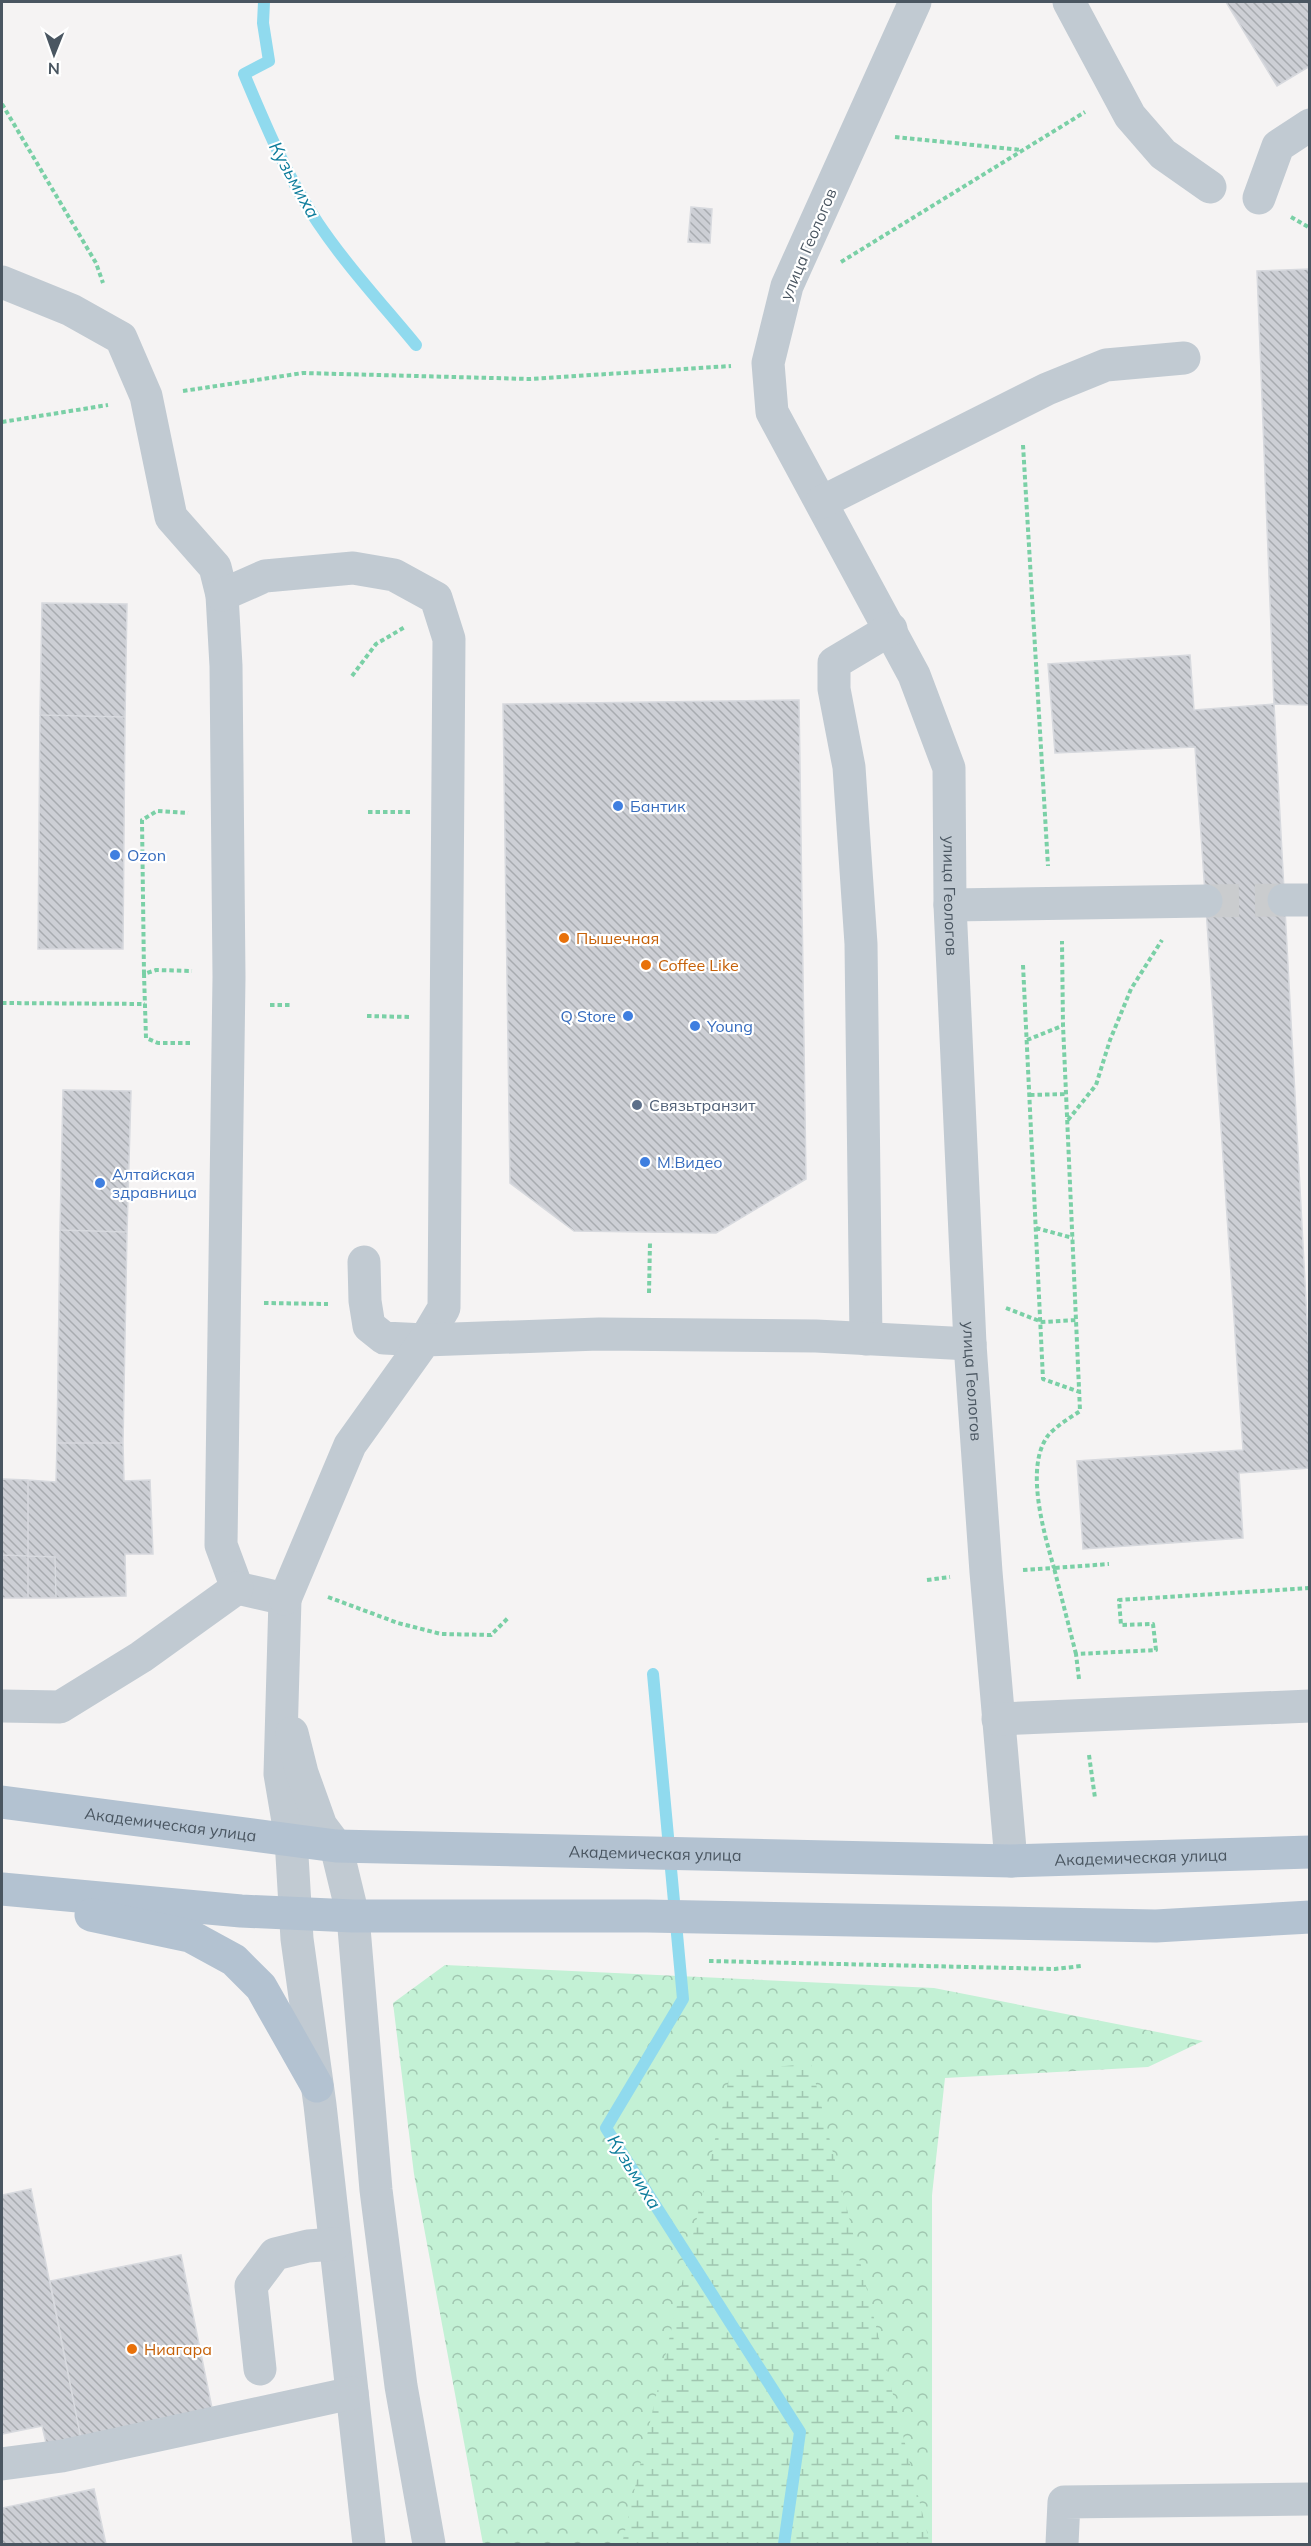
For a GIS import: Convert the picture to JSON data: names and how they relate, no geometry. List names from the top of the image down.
{
  "streets": {
    "main road": ["Академическая улица"],
    "street": ["улица Геологов"]
  },
  "crossings": [
    ["улица Геологов", "Академическая улица"]
  ],
  "water": ["Кузьмиха"],
  "places": [
    "Бантик",
    "Ozon",
    "Пышечная",
    "Coffee Like",
    "Q Store",
    "Young",
    "Связьтранзит",
    "М.Видео",
    "Алтайская здравница",
    "Ниагара"
  ],
  "north": "bottom"
}
